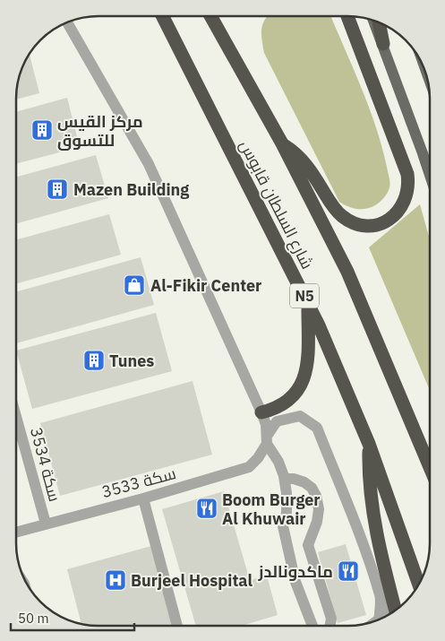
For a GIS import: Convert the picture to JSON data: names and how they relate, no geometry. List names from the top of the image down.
{
  "streets": {
    "highway": ["شارع السلطان قابوس", "N5"],
    "street": ["سكة 3534", "سكة 3533"]
  },
  "crossings": [
    ["سكة 3534", "سكة 3533"]
  ],
  "places": {
    "building": ["مركز القيس للتسوق", "Mazen Building", "Tunes"],
    "shop": ["Al-Fikir Center"],
    "restaurant": ["Boom Burger Al Khuwair", "ماكدونالدز"],
    "hospital": ["Burjeel Hospital"]
  },
  "scale_bar": "50 m"
}
